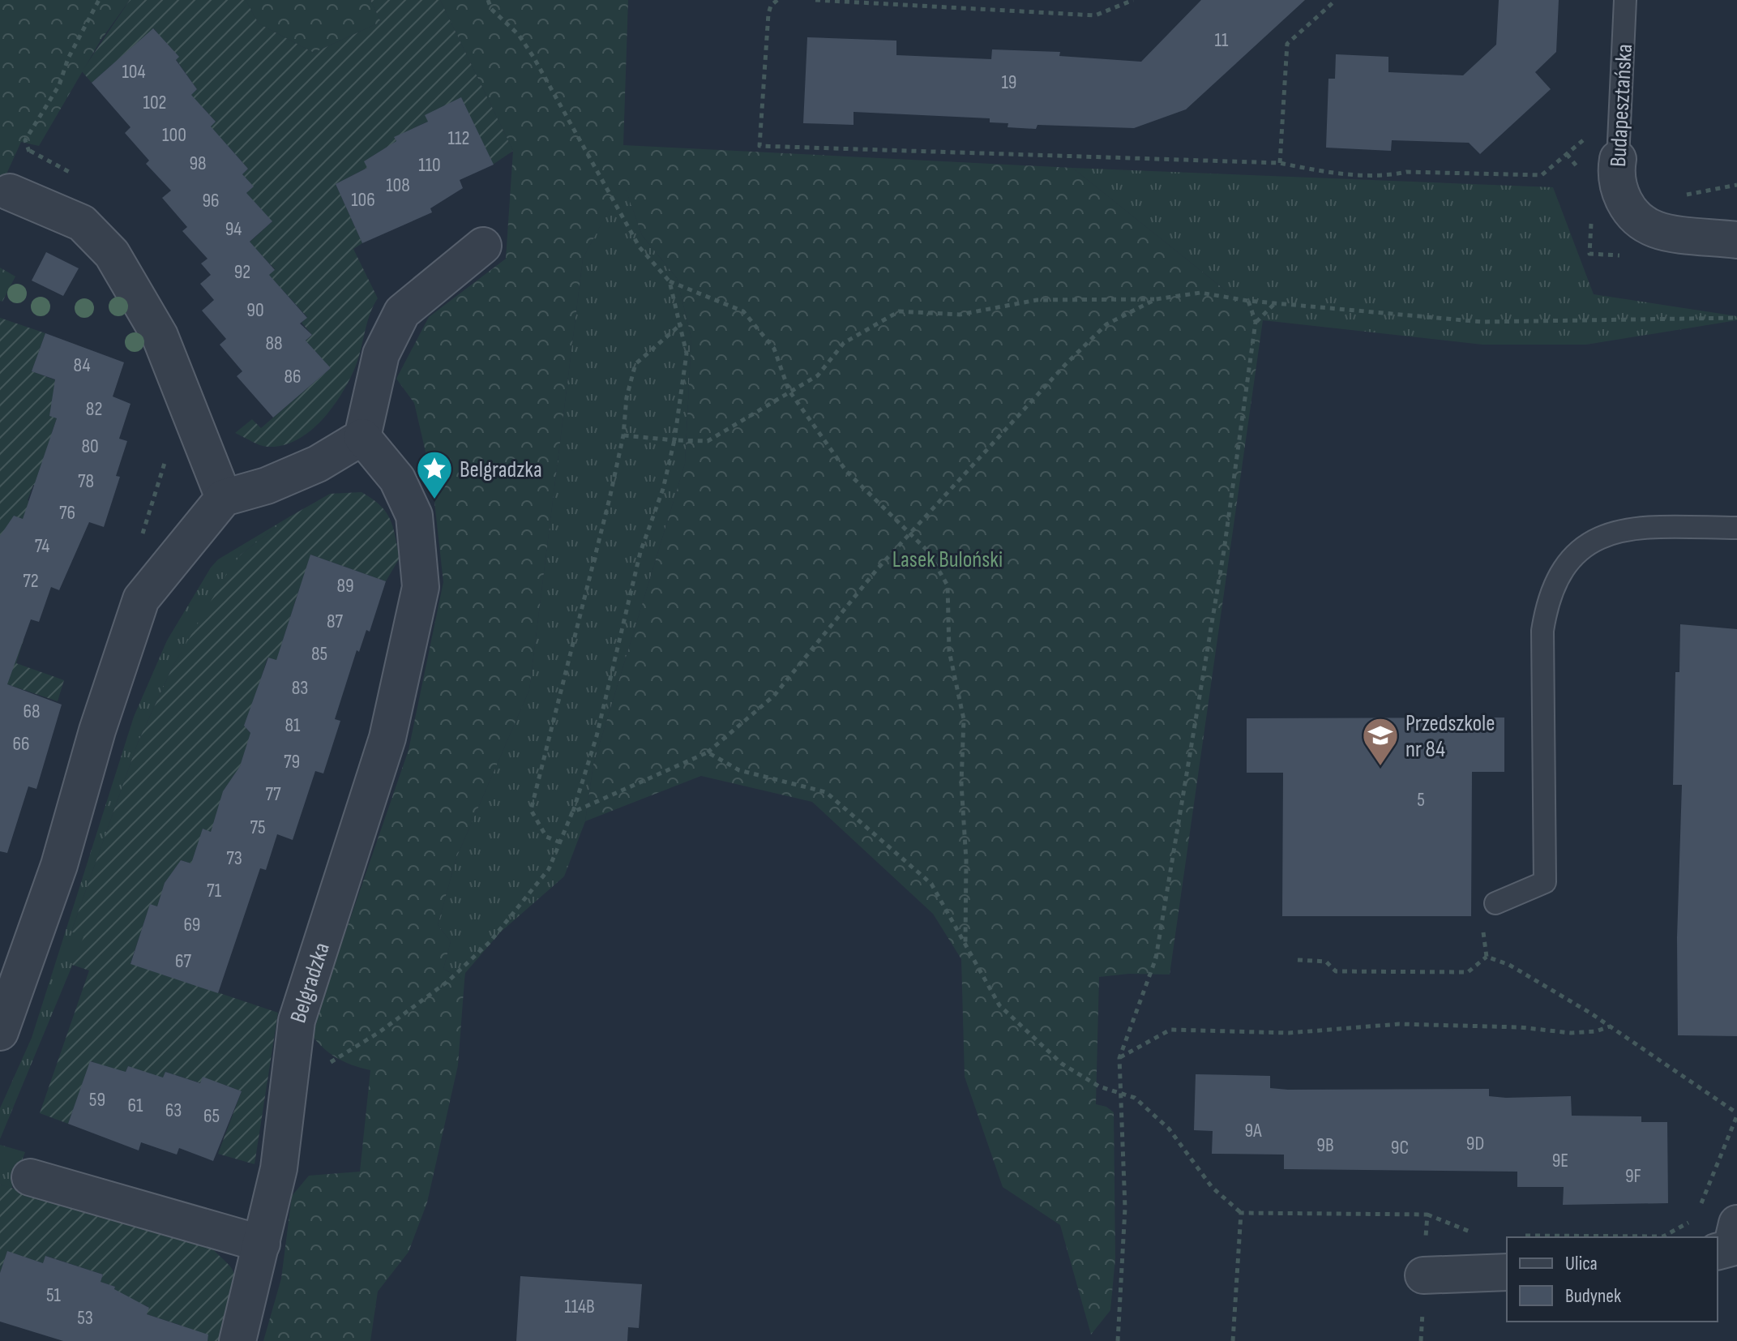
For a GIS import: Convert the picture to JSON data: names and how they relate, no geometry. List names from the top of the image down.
{
  "streets": {
    "street": ["Budapesztańska", "Belgradzka"]
  },
  "parks": ["Lasek Buloński"],
  "places": {
    "place": ["Belgradzka"],
    "school or university": ["Przedszkole nr 84"]
  },
  "house_numbers": [
    "11",
    "104",
    "19",
    "102",
    "100",
    "112",
    "98",
    "110",
    "108",
    "106",
    "96",
    "94",
    "92",
    "90",
    "88",
    "84",
    "86",
    "82",
    "80",
    "78",
    "76",
    "74",
    "72",
    "89",
    "87",
    "85",
    "83",
    "68",
    "81",
    "66",
    "79",
    "77",
    "5",
    "75",
    "73",
    "71",
    "69",
    "67",
    "59",
    "61",
    "63",
    "65",
    "9A",
    "9D",
    "9B",
    "9C",
    "9E",
    "9F",
    "51",
    "114B",
    "53"
  ],
  "legend": ["Ulica", "Budynek"]
}
